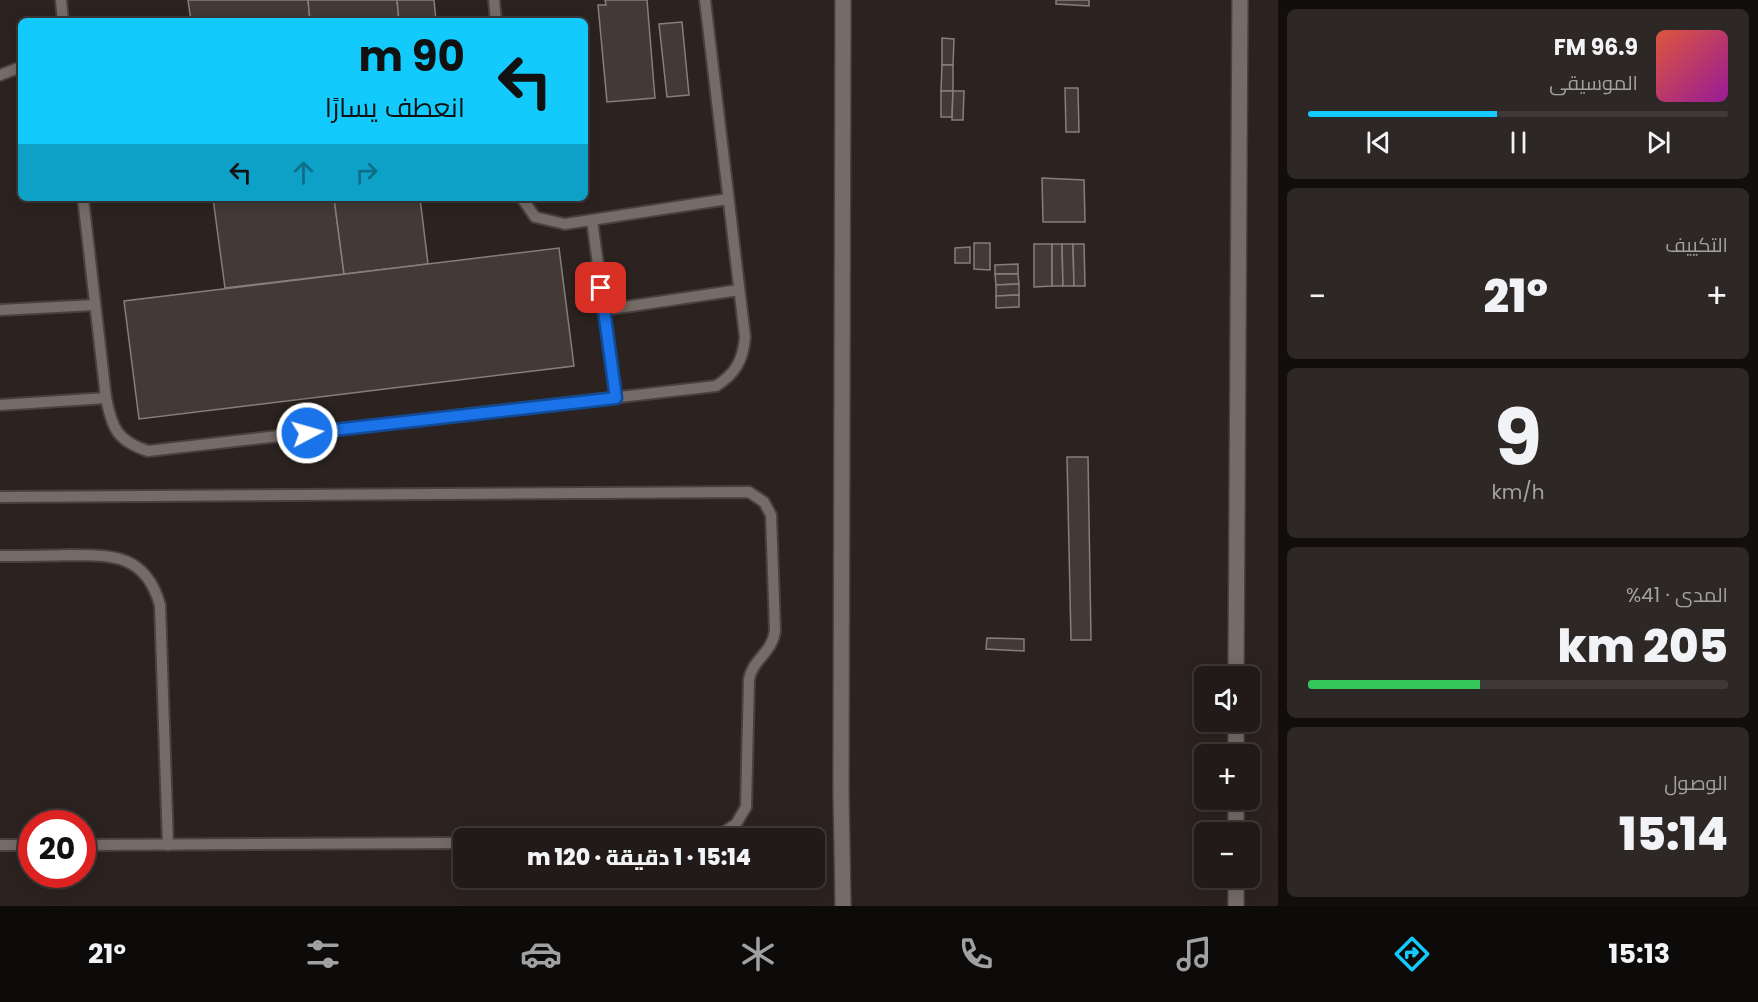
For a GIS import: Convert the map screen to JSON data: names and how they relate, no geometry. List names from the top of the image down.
{
  "page": {
    "turn": ["90 m", "انعطف يسارًا"],
    "song": ["96.9 FM", "الموسيقى"],
    "tile": [
      "التكييف",
      ["9", "km/h"],
      ["المدى · 41%", "205 km"],
      ["الوصول", "15:14"]
    ],
    "heat": ["−", "21°", "+"],
    "map_buttons": ["+", "−"],
    "limit": "20",
    "trip": "15:14 · 1 دقيقة · 120 m",
    "tabs": ["15:13", "21°"]
  }
}
